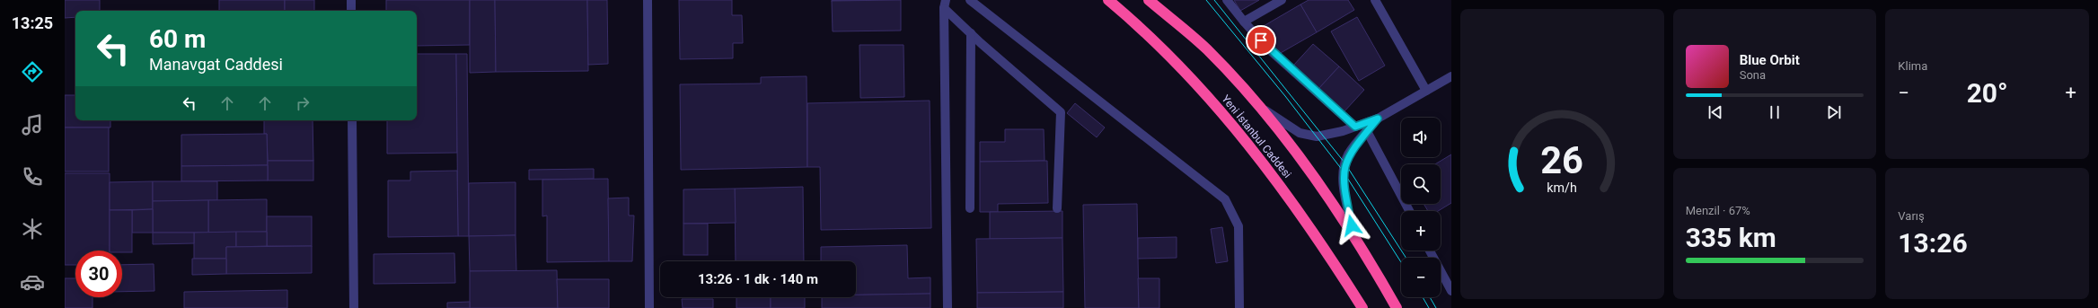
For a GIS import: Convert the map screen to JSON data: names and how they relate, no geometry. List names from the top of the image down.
{
  "streets": {
    "highway": ["Yeni İstanbul Caddesi"]
  },
  "page": {
    "tabs": "13:25",
    "tile": [
      "Klima",
      ["Menzil · 67%", "335 km"],
      ["Varış", "13:26"]
    ],
    "turn": ["60 m", "Manavgat Caddesi"],
    "song": ["Blue Orbit", "Sona"],
    "heat": ["−", "20°", "+"],
    "map_buttons": ["+", "−"],
    "limit": "30",
    "trip": "13:26 · 1 dk · 140 m",
    "gauge": ["26", "km/h"]
  }
}
